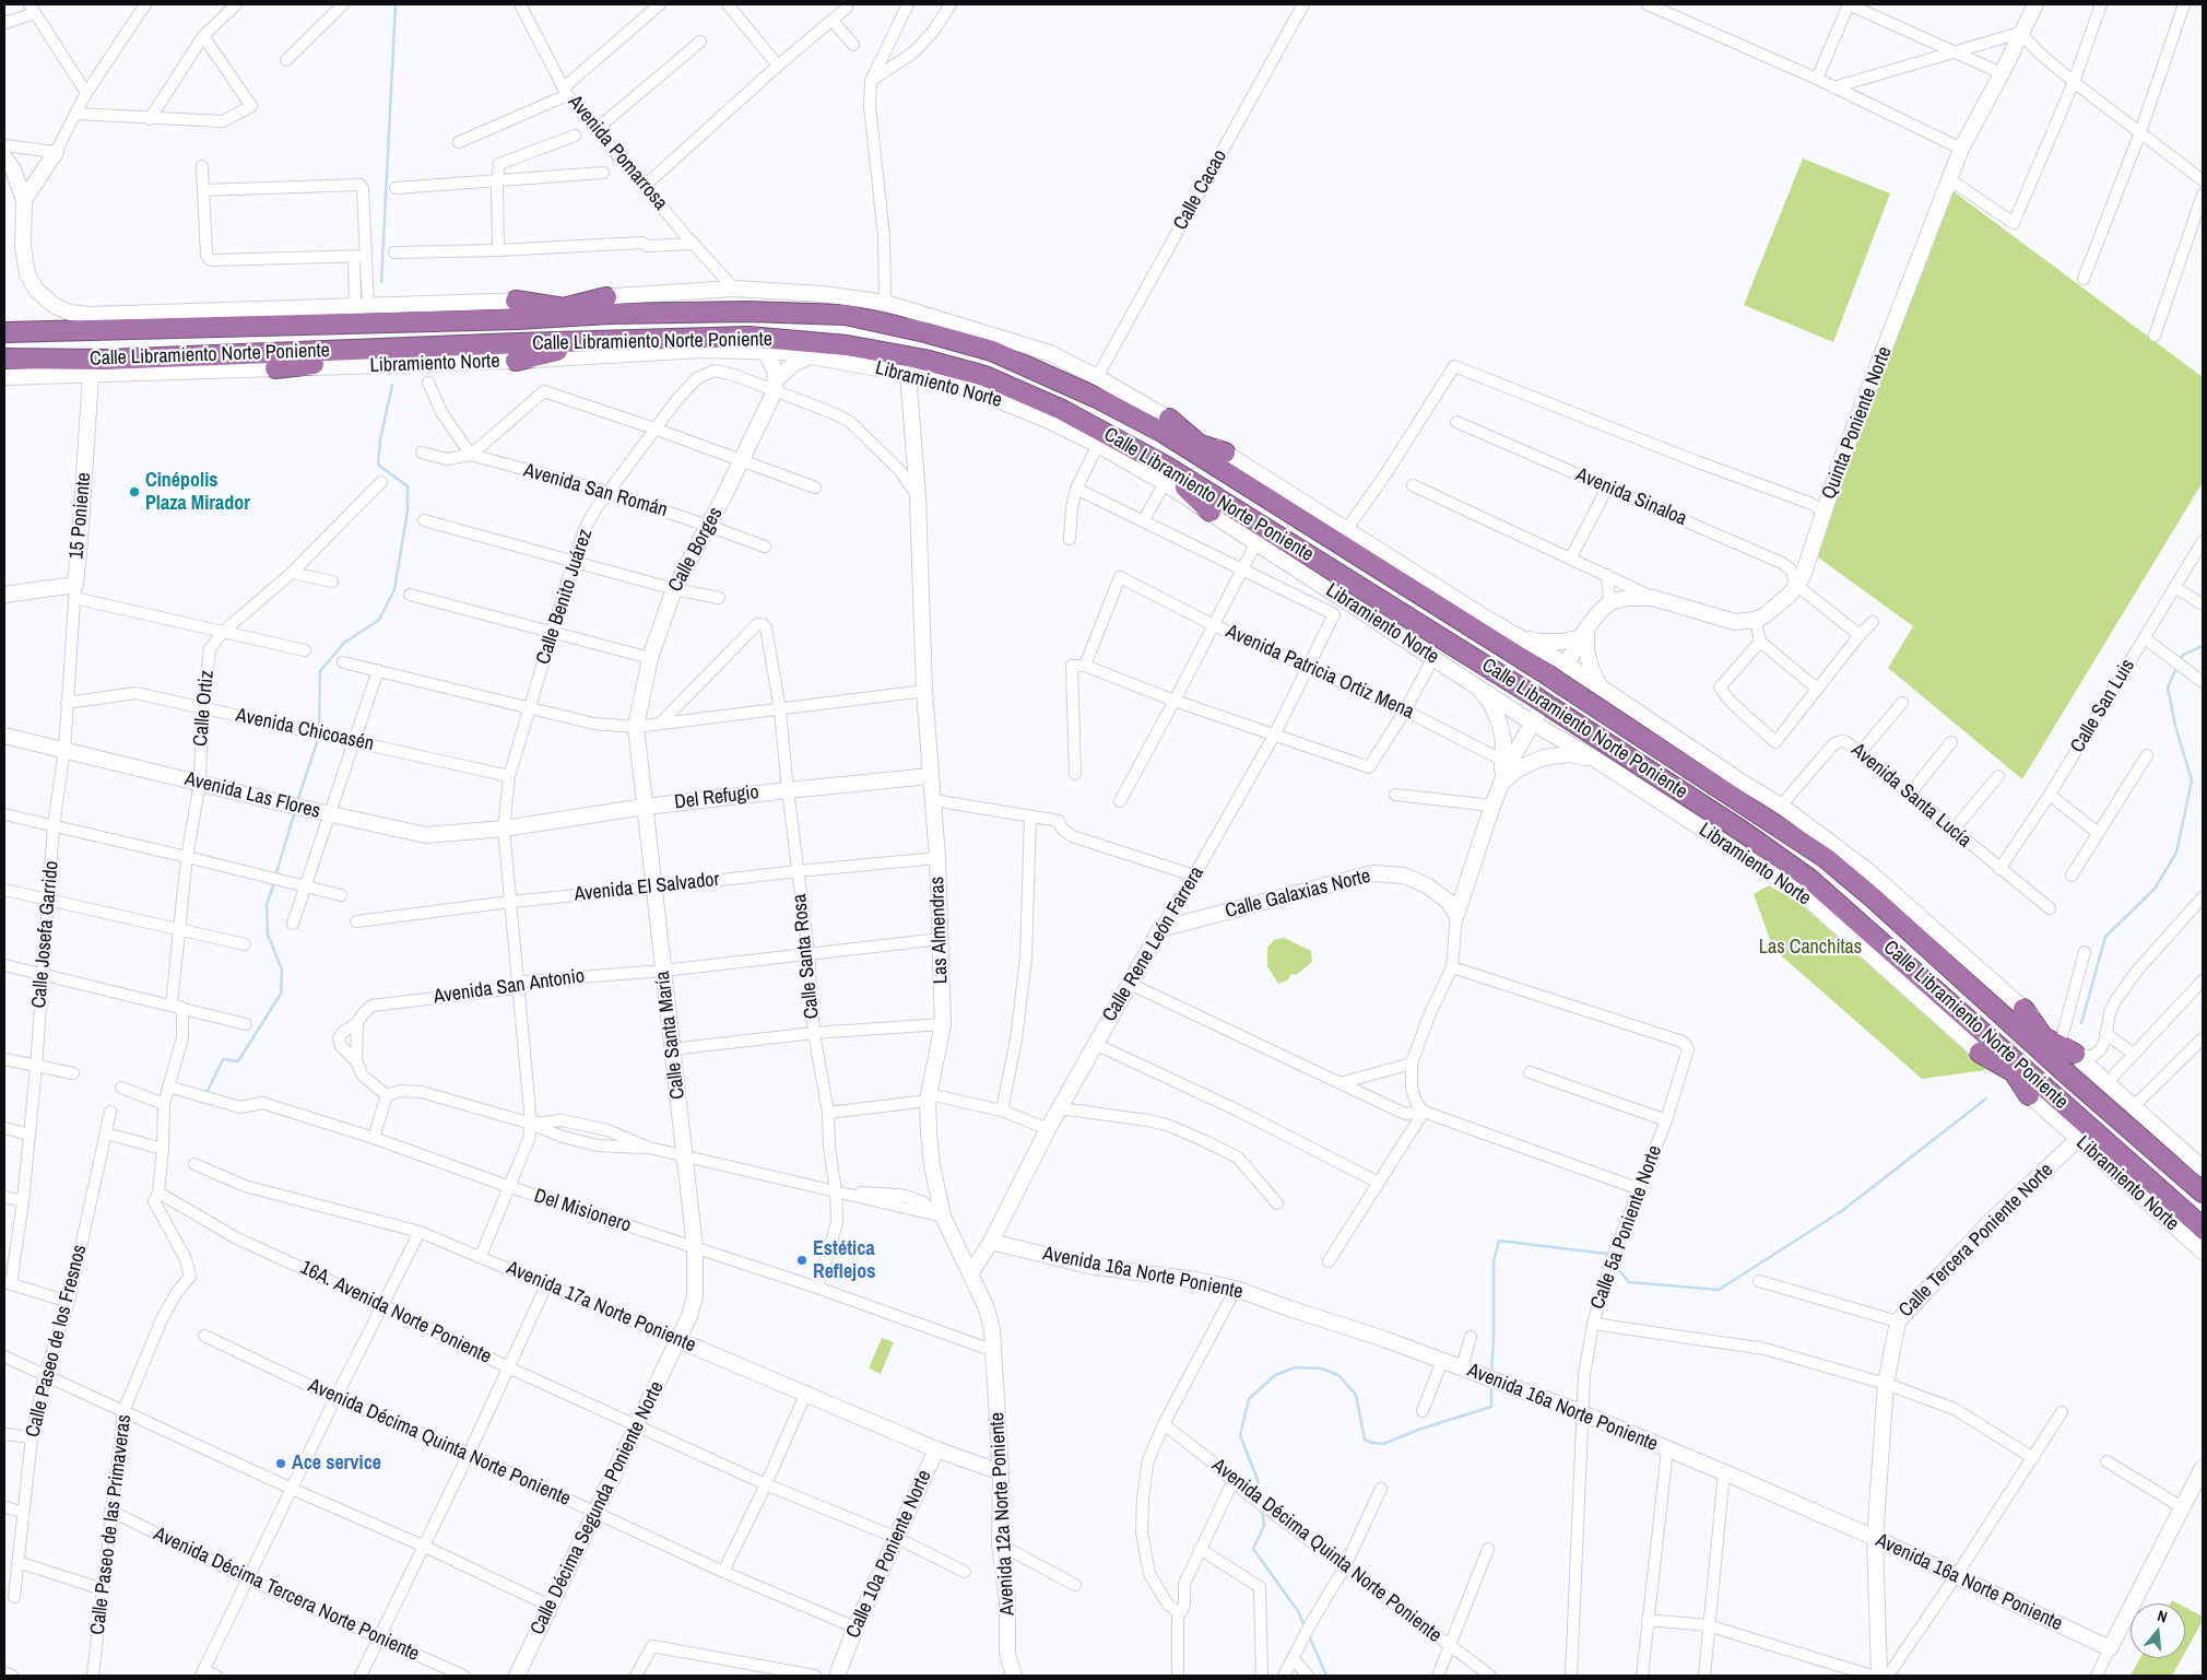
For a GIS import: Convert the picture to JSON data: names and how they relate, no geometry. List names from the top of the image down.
{
  "streets": {
    "highway": ["Calle Libramiento Norte Poniente"],
    "street": [
      "Avenida Pomarrosa",
      "Calle Cacao",
      "Libramiento Norte",
      "Quinta Poniente Norte",
      "Avenida San Román",
      "Avenida Sinaloa",
      "15 Poniente",
      "Calle Borges",
      "Calle Benito Juárez",
      "Avenida Patricia Ortiz Mena",
      "Calle San Luis",
      "Calle Ortiz",
      "Avenida Chicoasén",
      "Avenida Las Flores",
      "Avenida Santa Lucía",
      "Del Refugio",
      "Avenida El Salvador",
      "Calle Galaxias Norte",
      "Las Almendras",
      "Calle Josefa Garrido",
      "Calle Rene León Farrera",
      "Calle Santa Rosa",
      "Avenida San Antonio",
      "Calle Santa María",
      "Del Misionero",
      "Calle 5a Poniente Norte",
      "Calle Tercera Poniente Norte",
      "Avenida 16a Norte Poniente",
      "Avenida 17a Norte Poniente",
      "16A. Avenida Norte Poniente",
      "Calle Paseo de los Fresnos",
      "Avenida Décima Quinta Norte Poniente",
      "Calle Décima Segunda Poniente Norte",
      "Avenida 12a Norte Poniente",
      "Calle Paseo de las Primaveras",
      "Calle 10a Poniente Norte",
      "Avenida Décima Tercera Norte Poniente"
    ]
  },
  "crossings": [
    ["Calle Libramiento Norte Poniente", "Libramiento Norte"],
    ["Libramiento Norte", "15 Poniente"],
    ["Libramiento Norte", "Calle Borges"],
    ["Libramiento Norte", "Las Almendras"],
    ["Libramiento Norte", "Calle Tercera Poniente Norte"],
    ["Quinta Poniente Norte", "Avenida Sinaloa"],
    ["Avenida San Román", "Calle Borges"],
    ["Avenida San Román", "Calle Benito Juárez"],
    ["15 Poniente", "Calle Josefa Garrido"],
    ["Calle Borges", "Calle Benito Juárez"],
    ["Calle Borges", "Calle Santa María"],
    ["Calle Benito Juárez", "Avenida Chicoasén"],
    ["Calle Benito Juárez", "Avenida Las Flores"],
    ["Calle Benito Juárez", "Del Refugio"],
    ["Calle Benito Juárez", "Avenida El Salvador"],
    ["Calle Benito Juárez", "Avenida San Antonio"],
    ["Calle Benito Juárez", "Del Misionero"],
    ["Calle Benito Juárez", "Avenida 17a Norte Poniente"],
    ["Avenida Patricia Ortiz Mena", "Calle Rene León Farrera"],
    ["Calle San Luis", "Avenida Santa Lucía"],
    ["Calle Ortiz", "Avenida Chicoasén"],
    ["Calle Ortiz", "Avenida Las Flores"],
    ["Calle Ortiz", "Calle Paseo de las Primaveras"],
    ["Avenida Chicoasén", "Calle Josefa Garrido"],
    ["Avenida Las Flores", "Del Refugio"],
    ["Avenida Las Flores", "Calle Josefa Garrido"],
    ["Del Refugio", "Las Almendras"],
    ["Del Refugio", "Calle Santa Rosa"],
    ["Del Refugio", "Calle Santa María"],
    ["Avenida El Salvador", "Las Almendras"],
    ["Avenida El Salvador", "Calle Santa Rosa"],
    ["Avenida El Salvador", "Calle Santa María"],
    ["Calle Galaxias Norte", "Calle Rene León Farrera"],
    ["Las Almendras", "Calle Rene León Farrera"],
    ["Las Almendras", "Avenida San Antonio"],
    ["Las Almendras", "Del Misionero"],
    ["Las Almendras", "Avenida 12a Norte Poniente"],
    ["Calle Rene León Farrera", "Avenida 16a Norte Poniente"],
    ["Calle Santa Rosa", "Avenida San Antonio"],
    ["Calle Santa Rosa", "Del Misionero"],
    ["Avenida San Antonio", "Calle Santa María"],
    ["Calle Santa María", "Del Misionero"],
    ["Calle Santa María", "Avenida 17a Norte Poniente"],
    ["Calle Santa María", "Calle Décima Segunda Poniente Norte"],
    ["Del Misionero", "Avenida 12a Norte Poniente"],
    ["Del Misionero", "Calle Paseo de las Primaveras"],
    ["Calle 5a Poniente Norte", "Avenida 16a Norte Poniente"],
    ["Calle Tercera Poniente Norte", "Avenida 16a Norte Poniente"],
    ["Avenida 17a Norte Poniente", "Calle Décima Segunda Poniente Norte"],
    ["Avenida 17a Norte Poniente", "Avenida 12a Norte Poniente"],
    ["Avenida 17a Norte Poniente", "Calle 10a Poniente Norte"],
    ["16A. Avenida Norte Poniente", "Calle Décima Segunda Poniente Norte"],
    ["16A. Avenida Norte Poniente", "Calle Paseo de las Primaveras"],
    ["16A. Avenida Norte Poniente", "Calle 10a Poniente Norte"],
    ["Avenida Décima Quinta Norte Poniente", "Calle Décima Segunda Poniente Norte"],
    ["Avenida Décima Quinta Norte Poniente", "Calle 10a Poniente Norte"],
    ["Calle Paseo de las Primaveras", "Avenida Décima Tercera Norte Poniente"]
  ],
  "parks": ["Las Canchitas"],
  "places": ["Cinépolis Plaza Mirador", "Estética Reflejos", "Ace service"],
  "north": "top"
}
